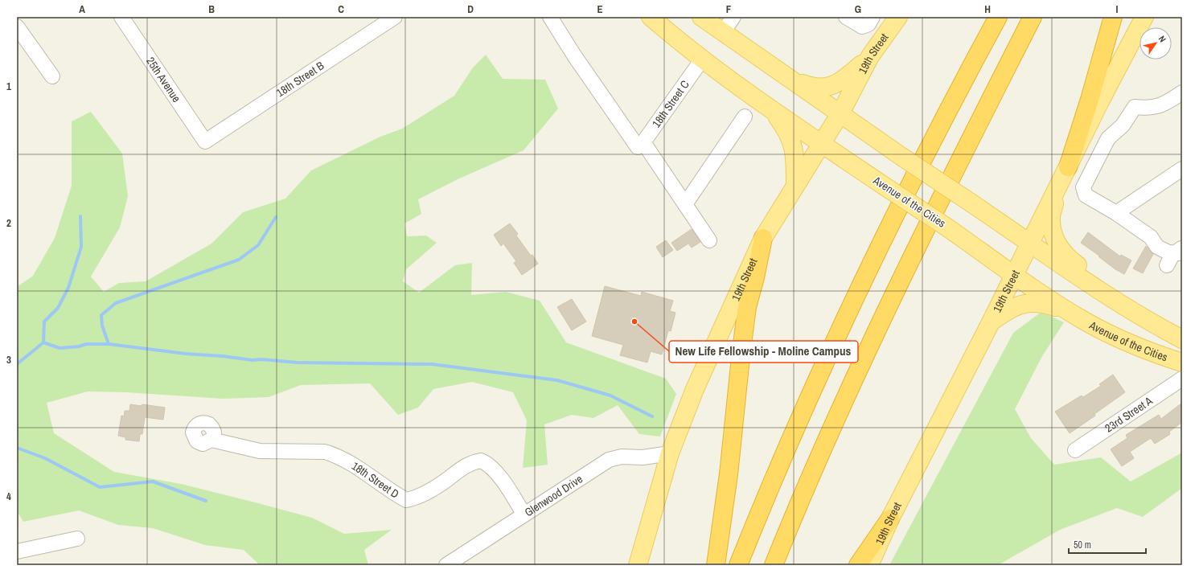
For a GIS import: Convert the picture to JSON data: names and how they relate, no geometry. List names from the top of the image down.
{
  "streets": {
    "main road": ["19th Street", "Avenue of the Cities"],
    "street": [
      "18th Street B",
      "25th Avenue",
      "18th Street C",
      "23rd Street A",
      "18th Street D",
      "Glenwood Drive"
    ]
  },
  "crossings": [
    ["19th Street", "Avenue of the Cities"],
    ["19th Street", "Glenwood Drive"],
    ["18th Street B", "25th Avenue"],
    ["18th Street C", "Avenue of the Cities"],
    ["18th Street D", "Glenwood Drive"]
  ],
  "places": ["New Life Fellowship - Moline Campus"],
  "scale_bar": "50 m",
  "north": "top right",
  "grid": {
    "columns": [
      "A",
      "B",
      "C",
      "D",
      "E",
      "F",
      "G",
      "H",
      "I"
    ],
    "rows": [
      "1",
      "2",
      "3",
      "4"
    ]
  }
}
